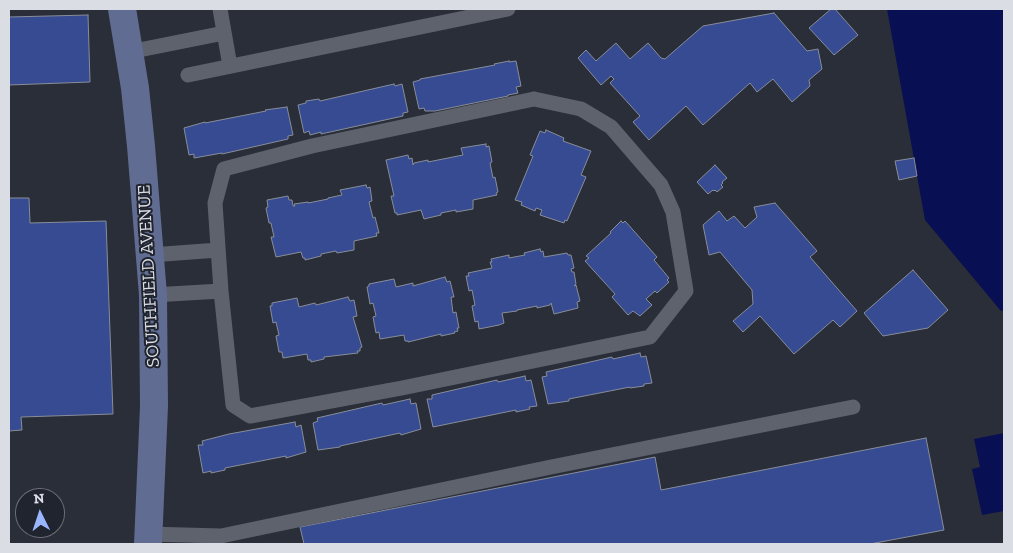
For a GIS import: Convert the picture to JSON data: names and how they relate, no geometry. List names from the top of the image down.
{
  "streets": {
    "street": ["SOUTHFIELD AVENUE"]
  },
  "north": "top"
}
